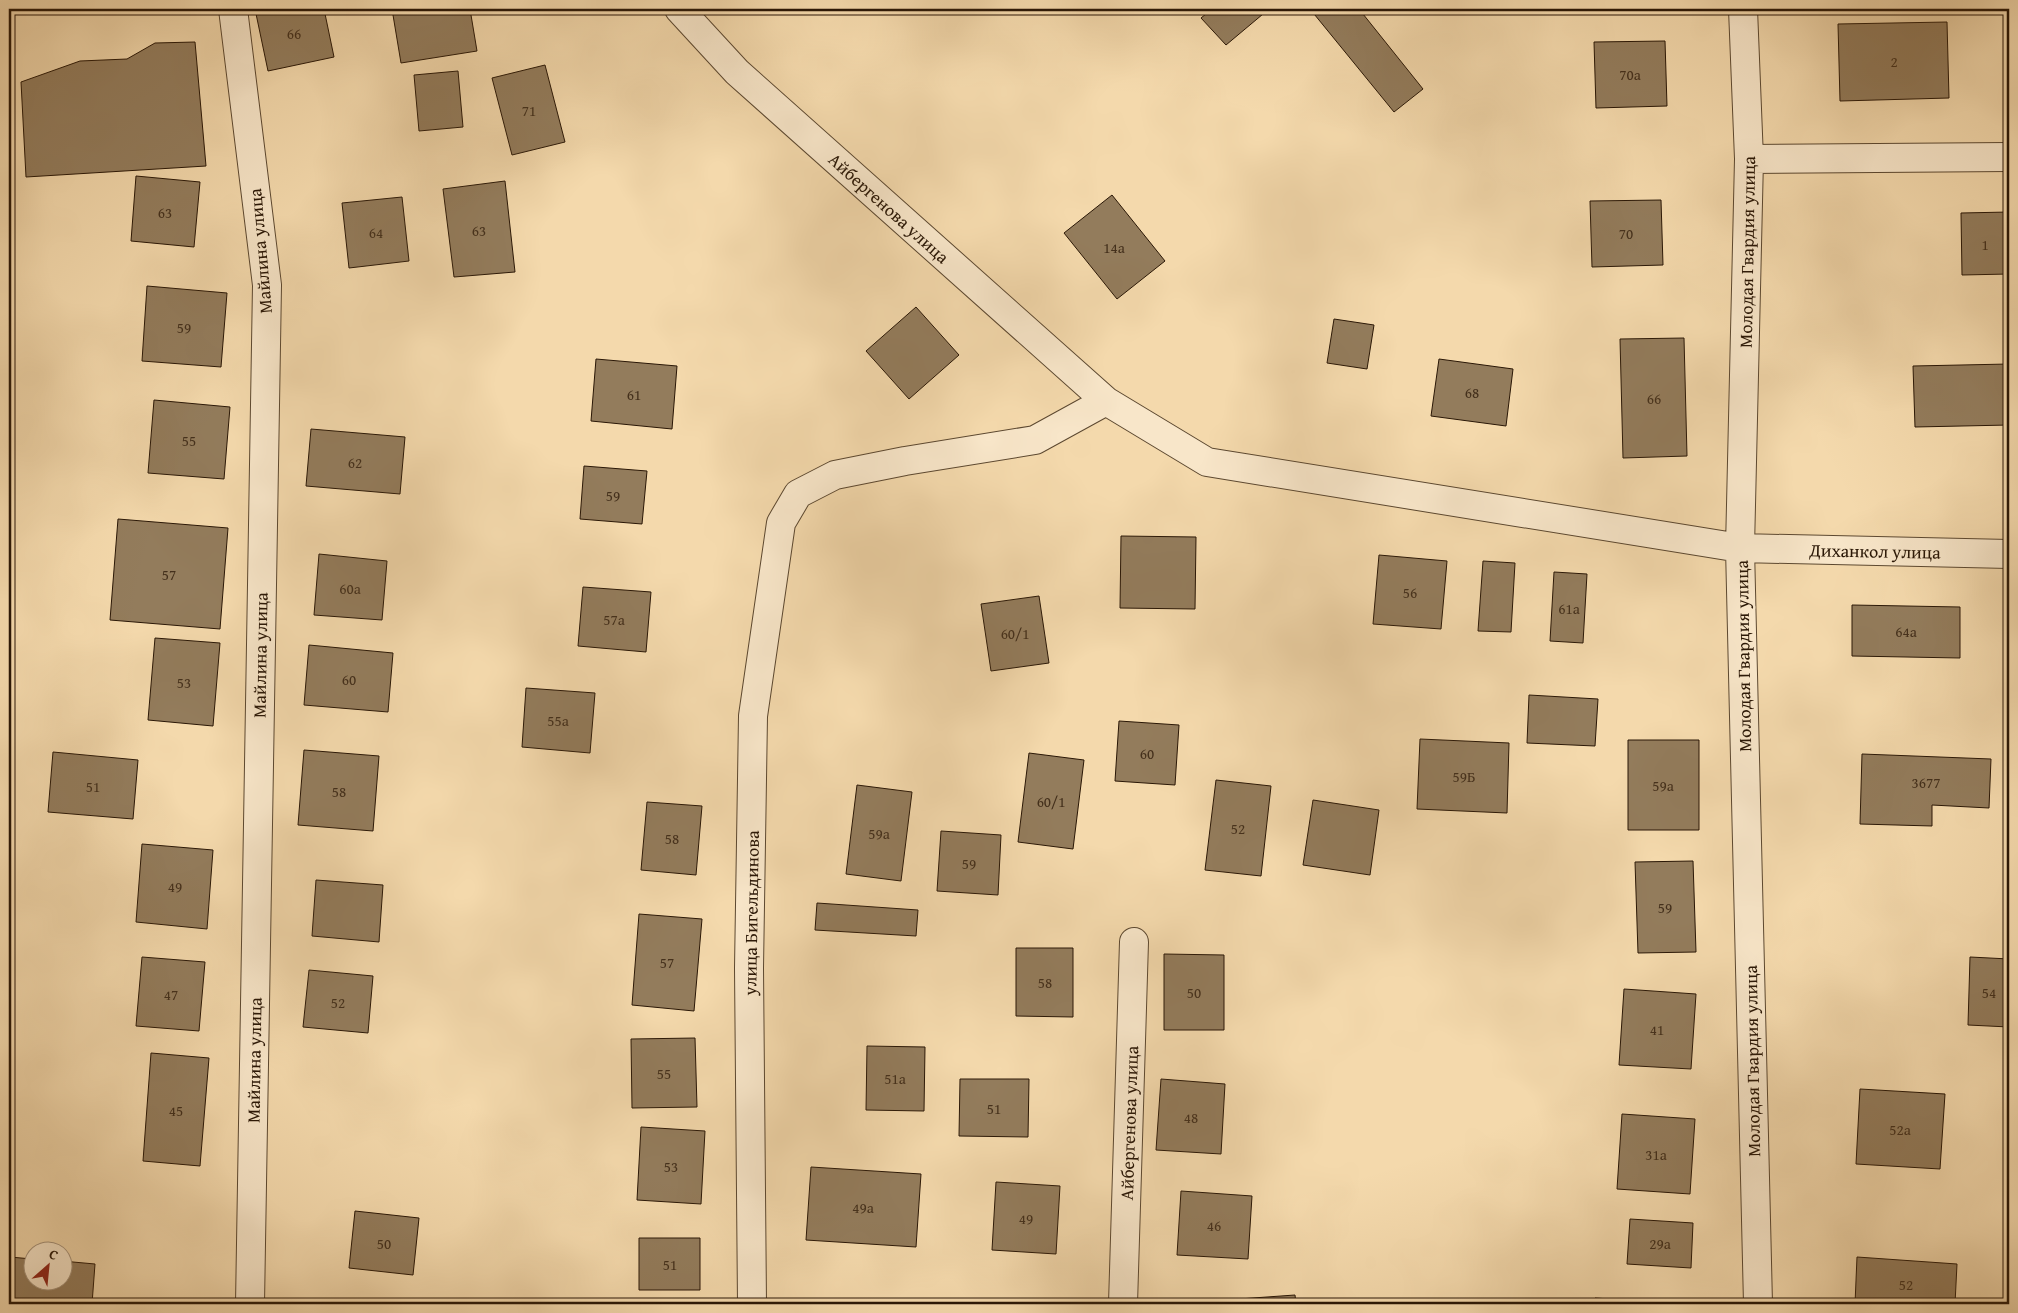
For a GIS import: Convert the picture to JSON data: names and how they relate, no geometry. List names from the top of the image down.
{
  "streets": {
    "street": [
      "Айбергенова улица",
      "Майлина улица",
      "Молодая Гвардия улица",
      "Диханкол улица",
      "улица Бигельдинова"
    ]
  },
  "crossings": [
    ["Айбергенова улица", "Молодая Гвардия улица"],
    ["Айбергенова улица", "Диханкол улица"],
    ["Айбергенова улица", "улица Бигельдинова"],
    ["Молодая Гвардия улица", "Диханкол улица"]
  ],
  "house_numbers": [
    "66",
    "2",
    "70а",
    "71",
    "63",
    "63",
    "64",
    "70",
    "1",
    "14а",
    "59",
    "68",
    "61",
    "66",
    "55",
    "62",
    "59",
    "57",
    "60а",
    "56",
    "61а",
    "57а",
    "64а",
    "60/1",
    "60",
    "53",
    "55а",
    "60",
    "59Б",
    "3677",
    "59а",
    "51",
    "58",
    "60/1",
    "52",
    "59а",
    "58",
    "59",
    "49",
    "59",
    "57",
    "58",
    "50",
    "54",
    "47",
    "52",
    "41",
    "55",
    "51а",
    "51",
    "45",
    "48",
    "52а",
    "31а",
    "53",
    "49а",
    "49",
    "46",
    "50",
    "29а",
    "51",
    "52"
  ],
  "north": "top right"
}
